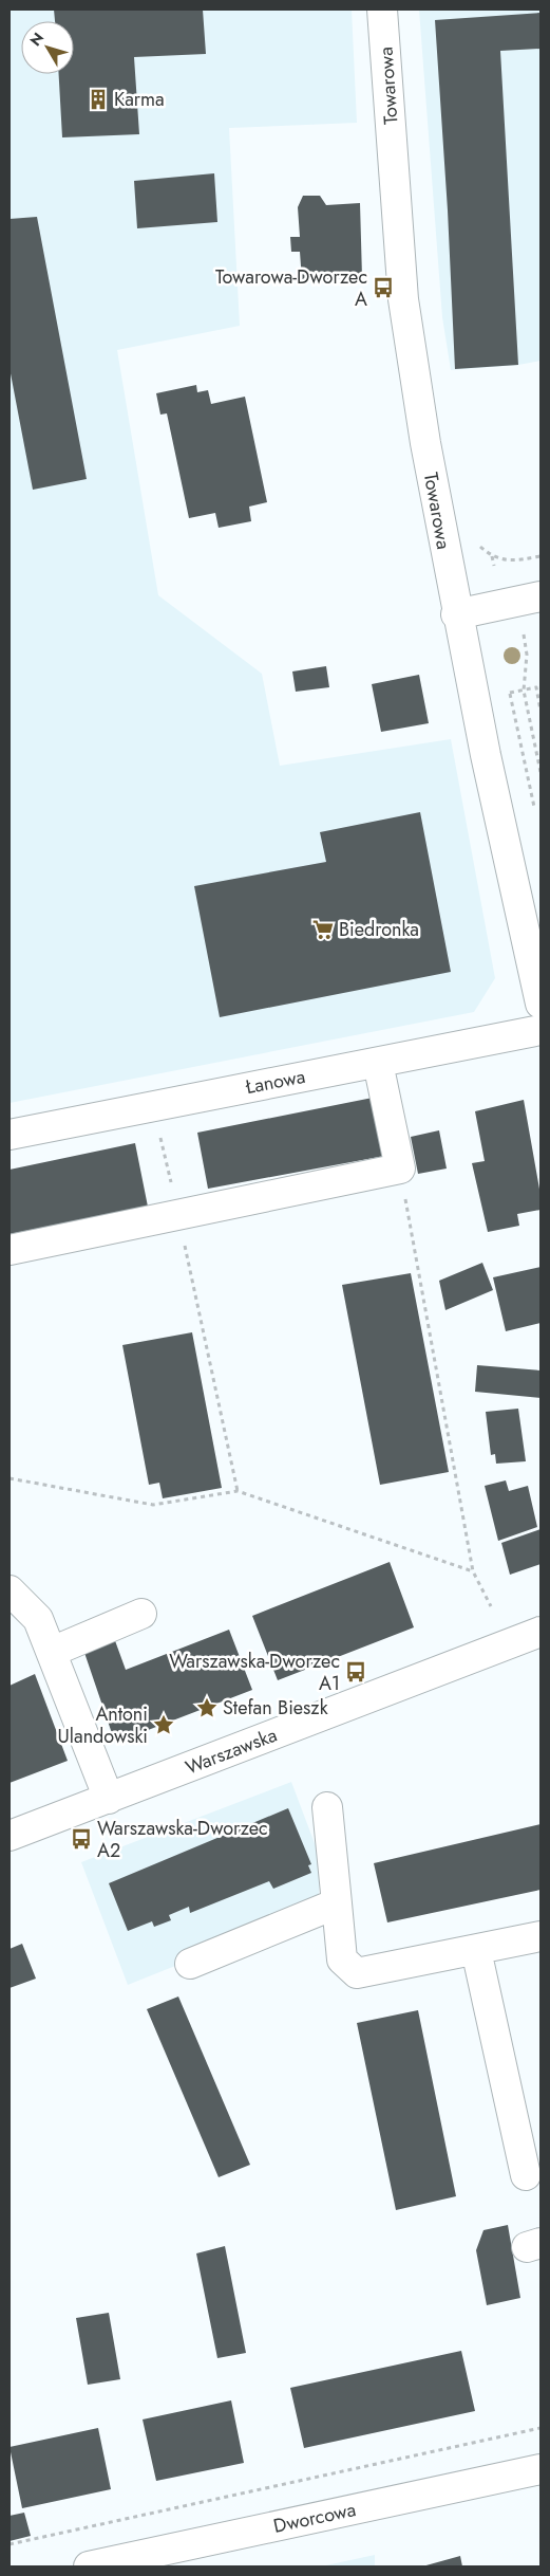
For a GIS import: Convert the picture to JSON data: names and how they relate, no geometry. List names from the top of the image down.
{
  "streets": {
    "street": [
      "Towarowa",
      "Łanowa",
      "Warszawska",
      "Dworcowa"
    ]
  },
  "places": {
    "building": ["Karma"],
    "bus stop": ["Towarowa-Dworzec A", "Warszawska-Dworzec A1", "Warszawska-Dworzec A2"],
    "supermarket": ["Biedronka"],
    "place": ["Stefan Bieszk", "Antoni Ulandowski"]
  },
  "north": "top left"
}
